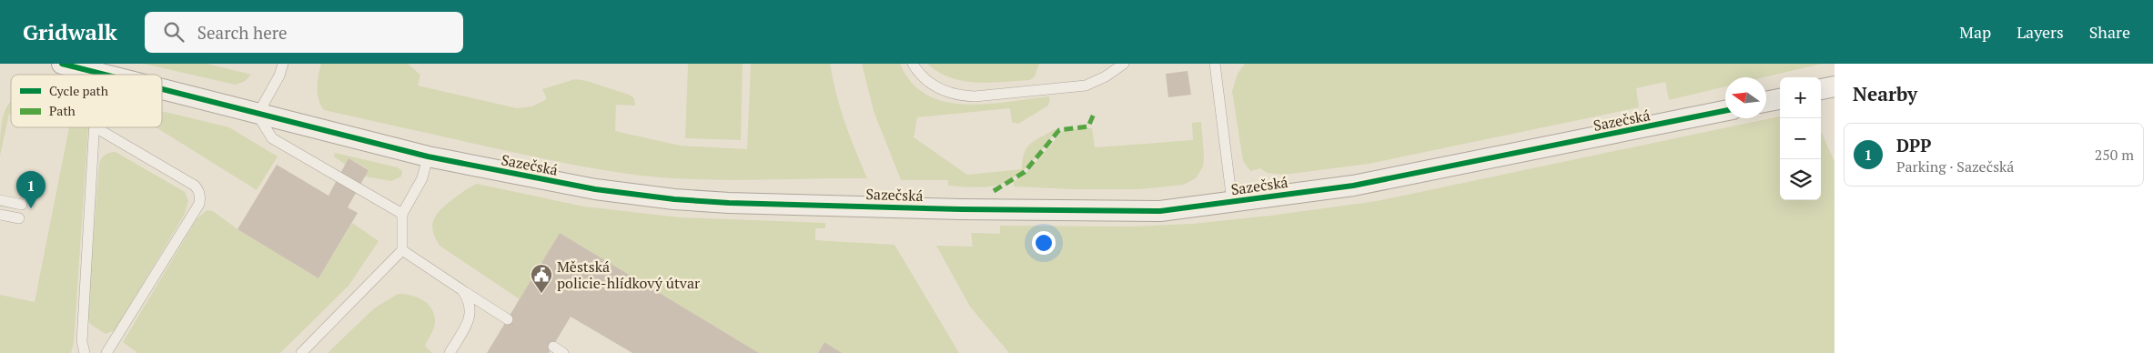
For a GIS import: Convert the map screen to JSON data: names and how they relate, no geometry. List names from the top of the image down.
{
  "streets": {
    "street": ["Sazečská"]
  },
  "places": {
    "public building": ["Městská policie-hlídkový útvar"]
  },
  "legend": ["Cycle path", "Path"],
  "north": "left",
  "page": {
    "header": "Gridwalk",
    "search": "Search here",
    "nav": ["Map", "Layers", "Share"],
    "heading": "Nearby",
    "map_buttons": ["+", "−"],
    "list": [
      {
        "mark": "1",
        "name": "DPP",
        "note": "Parking · Sazečská",
        "value": "250 m"
      }
    ],
    "pins": "1"
  }
}
